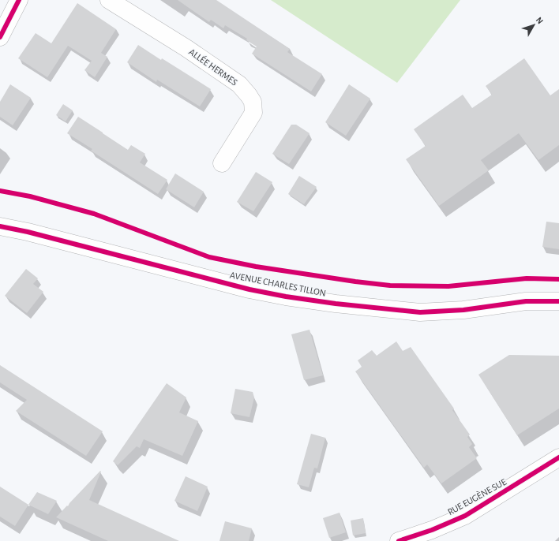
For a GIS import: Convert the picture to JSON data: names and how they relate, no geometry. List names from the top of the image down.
{
  "streets": {
    "street": ["ALLÉE HERMES", "AVENUE CHARLES TILLON", "RUE EUGÈNE SUE"]
  },
  "north": "top right"
}
